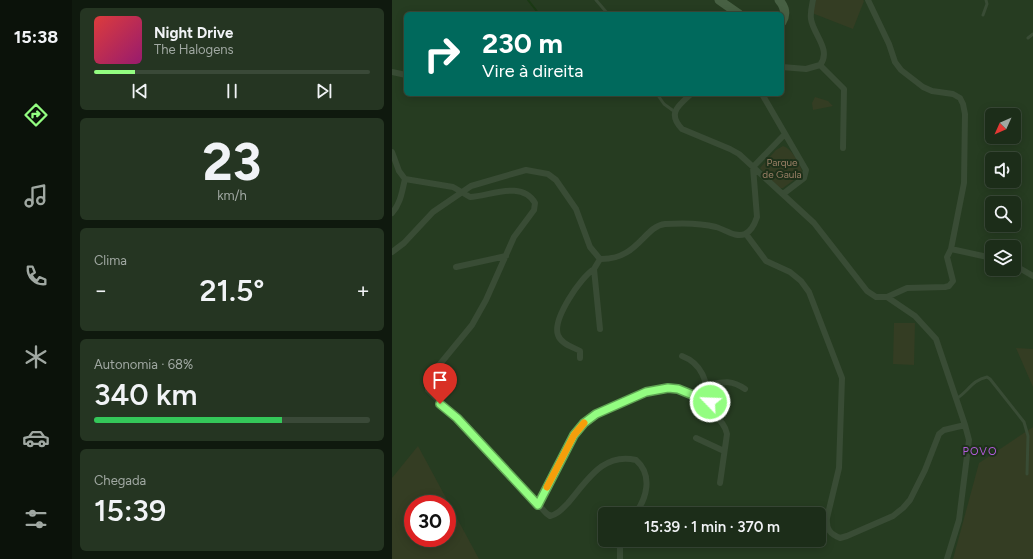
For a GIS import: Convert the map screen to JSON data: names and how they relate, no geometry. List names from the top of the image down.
{
  "districts": ["POVO"],
  "parks": ["Parque de Gaula"],
  "north": "bottom left",
  "page": {
    "tabs": "15:38",
    "turn": ["230 m", "Vire à direita"],
    "song": ["Night Drive", "The Halogens"],
    "tile": [
      ["23", "km/h"],
      "Clima",
      ["Autonomia · 68%", "340 km"],
      ["Chegada", "15:39"]
    ],
    "heat": ["−", "21.5°", "+"],
    "limit": "30",
    "trip": "15:39 · 1 min · 370 m"
  }
}
